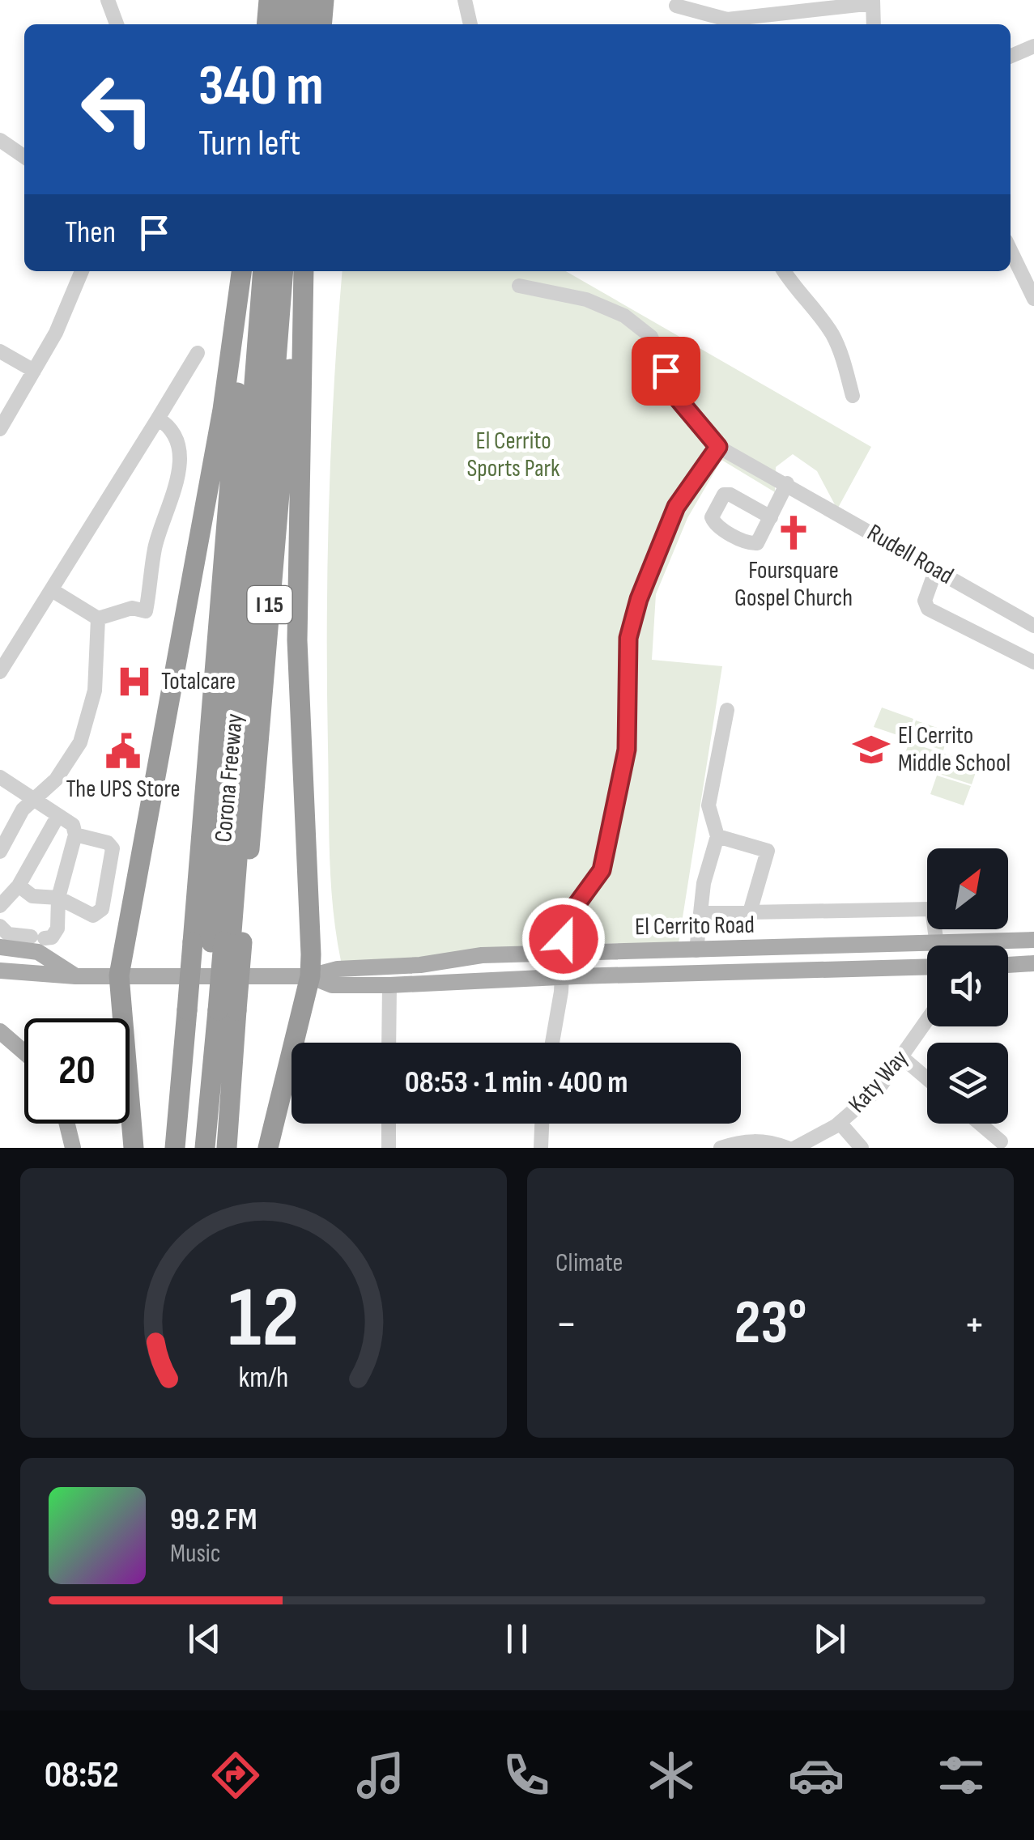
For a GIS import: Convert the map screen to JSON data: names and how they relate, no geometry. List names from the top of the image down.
{
  "streets": {
    "highway": ["I 15", "Corona Freeway"],
    "main road": ["El Cerrito Road"],
    "street": ["Rudell Road", "Katy Way"]
  },
  "crossings": [
    ["El Cerrito Road", "Katy Way"]
  ],
  "parks": ["El Cerrito Sports Park"],
  "places": {
    "church": ["Foursquare Gospel Church"],
    "hospital": ["Totalcare"],
    "school or university": ["El Cerrito Middle School"],
    "public building": ["The UPS Store"]
  },
  "north": "top right",
  "page": {
    "turn": ["340 m", "Turn left"],
    "then": "Then",
    "limit": "20",
    "trip": "08:53 · 1 min · 400 m",
    "tile": "Climate",
    "heat": ["−", "23°", "+"],
    "song": ["99.2 FM", "Music"],
    "tabs": "08:52",
    "gauge": ["12", "km/h"]
  }
}
